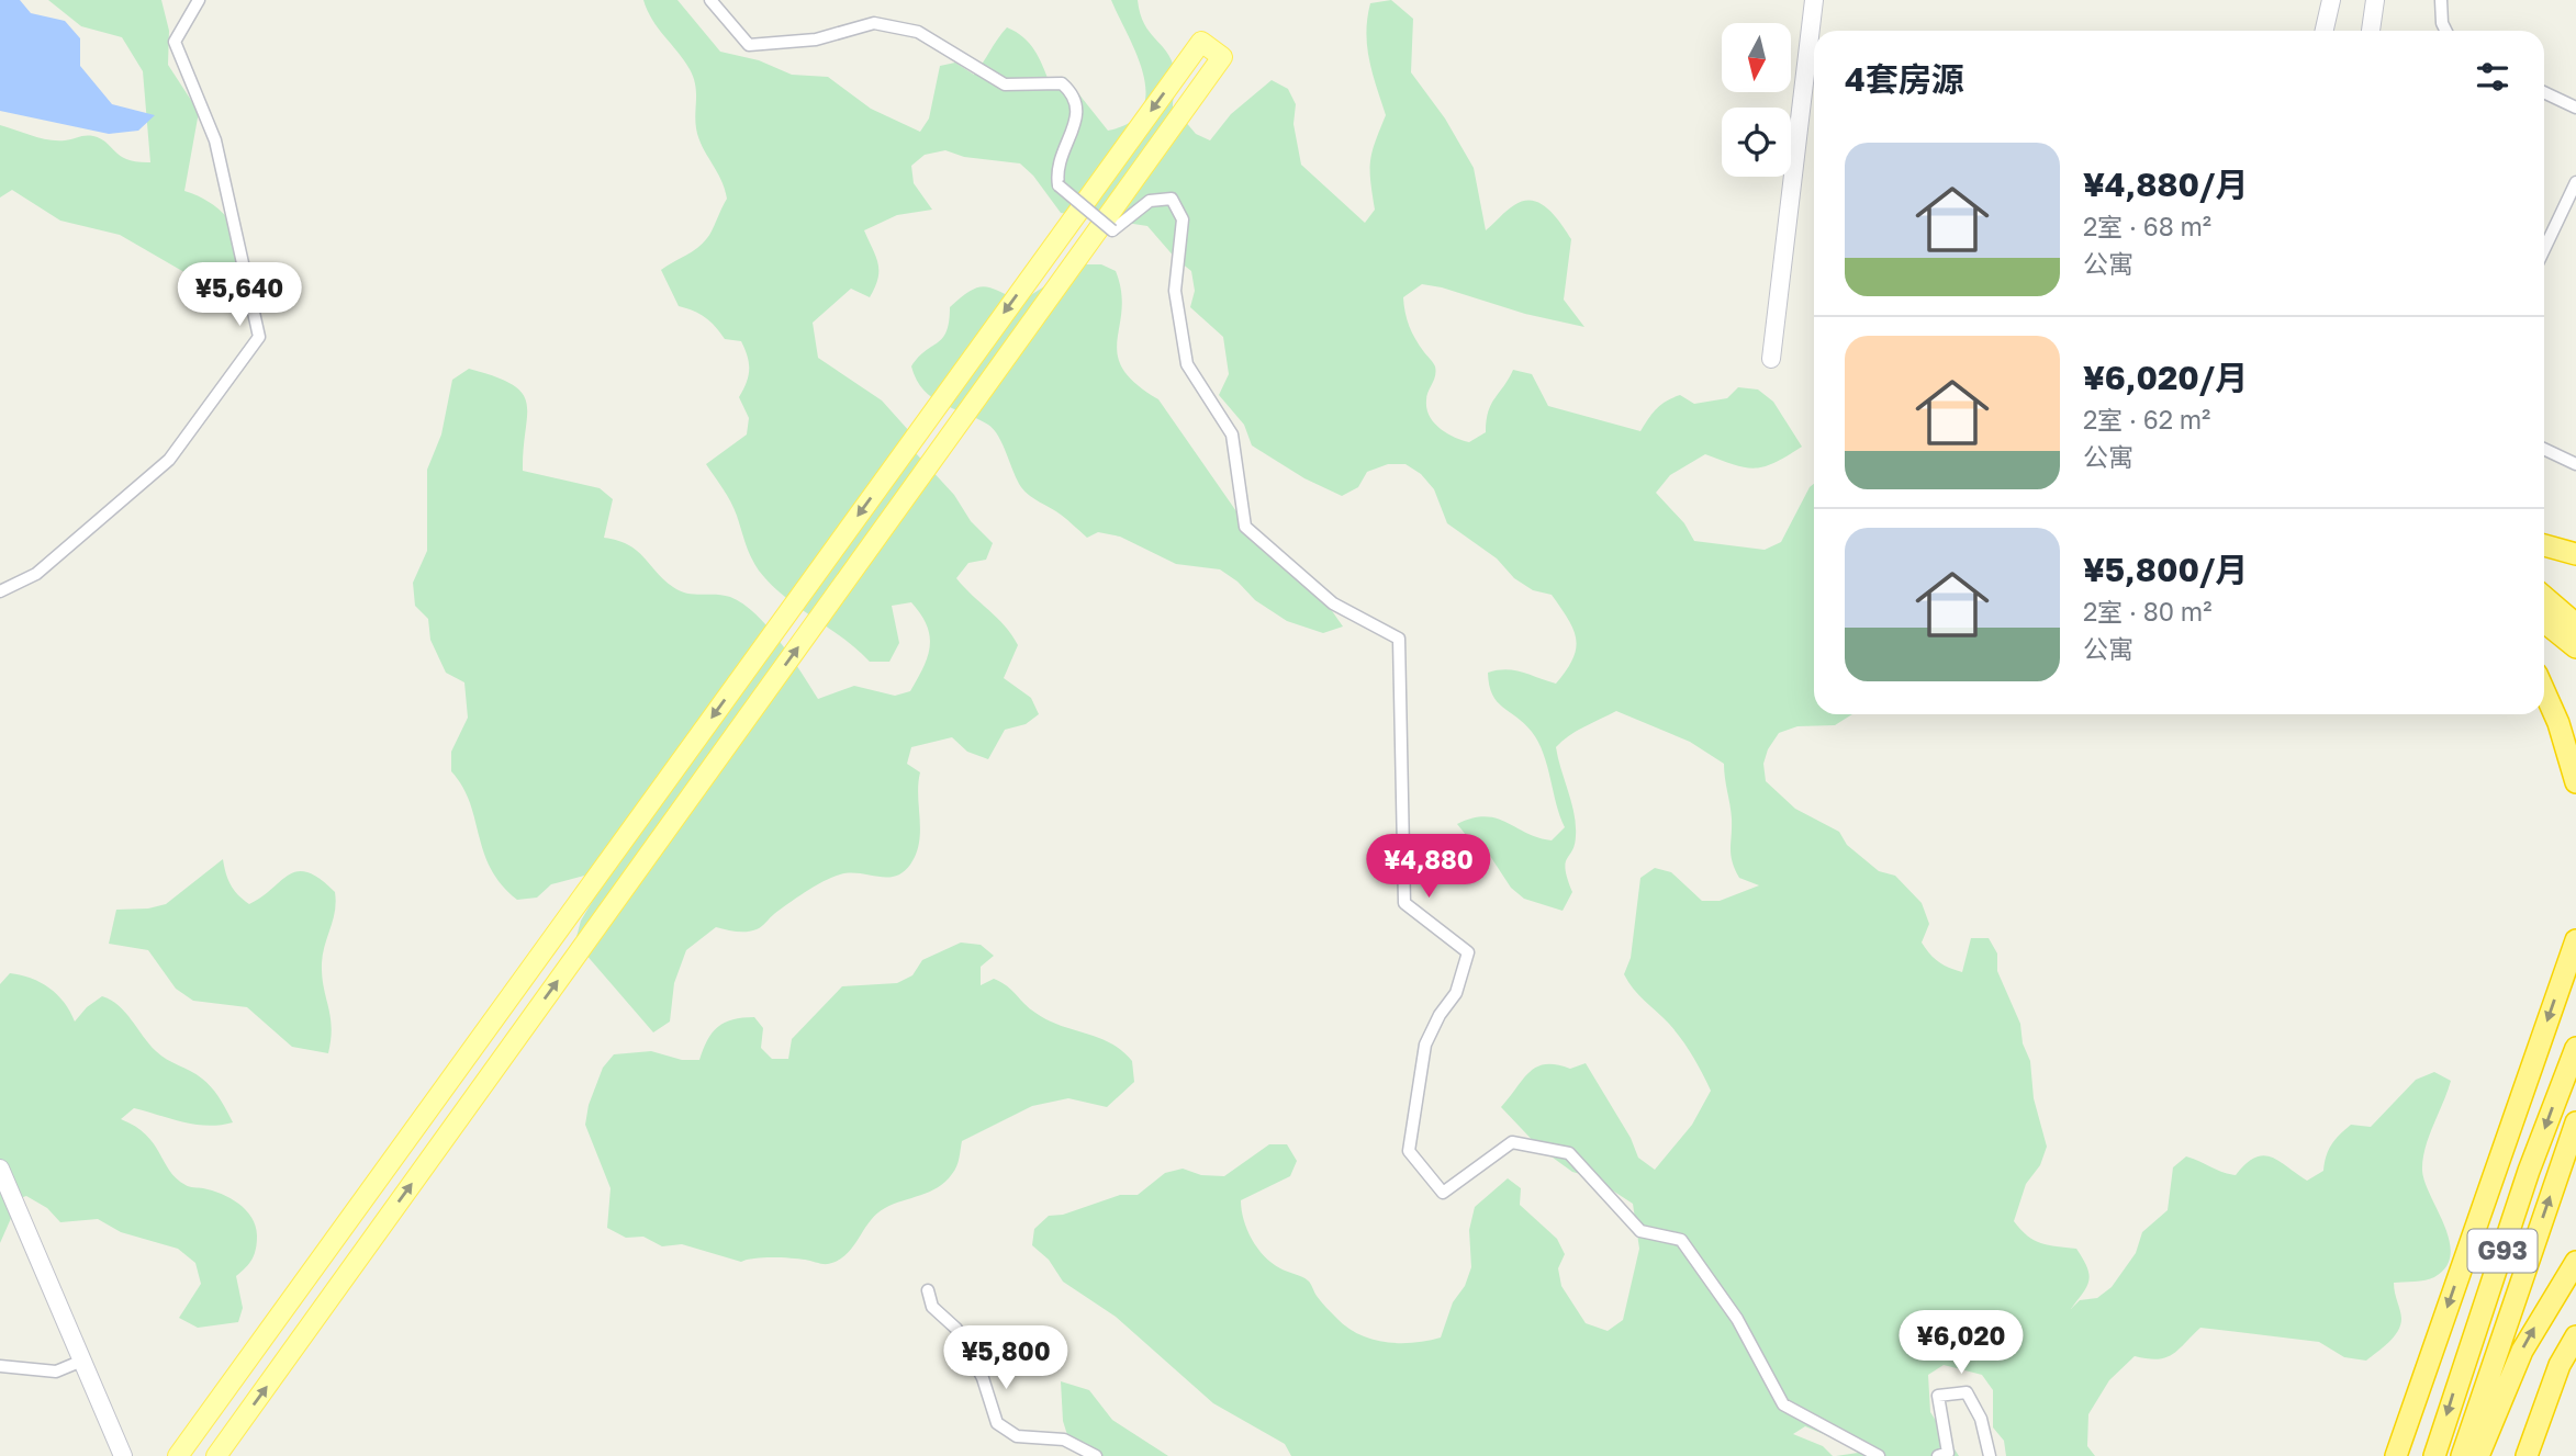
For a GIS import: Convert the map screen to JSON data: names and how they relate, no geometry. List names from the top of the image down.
{
  "streets": {
    "highway": ["G93"]
  },
  "north": "bottom",
  "page": {
    "heading": "4套房源",
    "list": [
      {
        "name": "¥4,880/月",
        "note": "2室 · 68 m² · 公寓"
      },
      {
        "name": "¥6,020/月",
        "note": "2室 · 62 m² · 公寓"
      },
      {
        "name": "¥5,800/月",
        "note": "2室 · 80 m² · 公寓"
      }
    ],
    "price": [
      "¥5,640",
      "¥4,880",
      "¥6,020",
      "¥5,800"
    ]
  }
}
